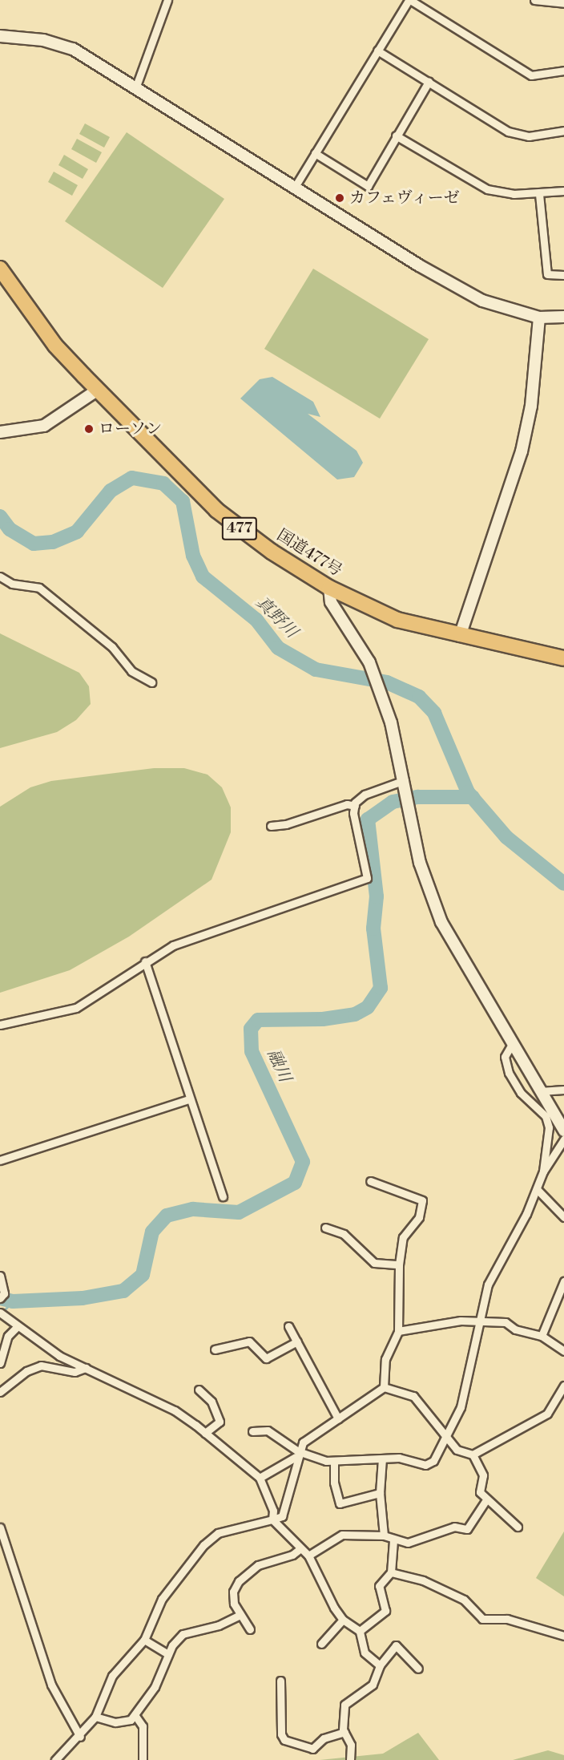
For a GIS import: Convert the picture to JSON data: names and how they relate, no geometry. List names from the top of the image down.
{
  "streets": {
    "highway": ["477", "国道477号"]
  },
  "water": ["真野川", "融川"],
  "places": ["カフェヴィーゼ", "ローソン"]
}
